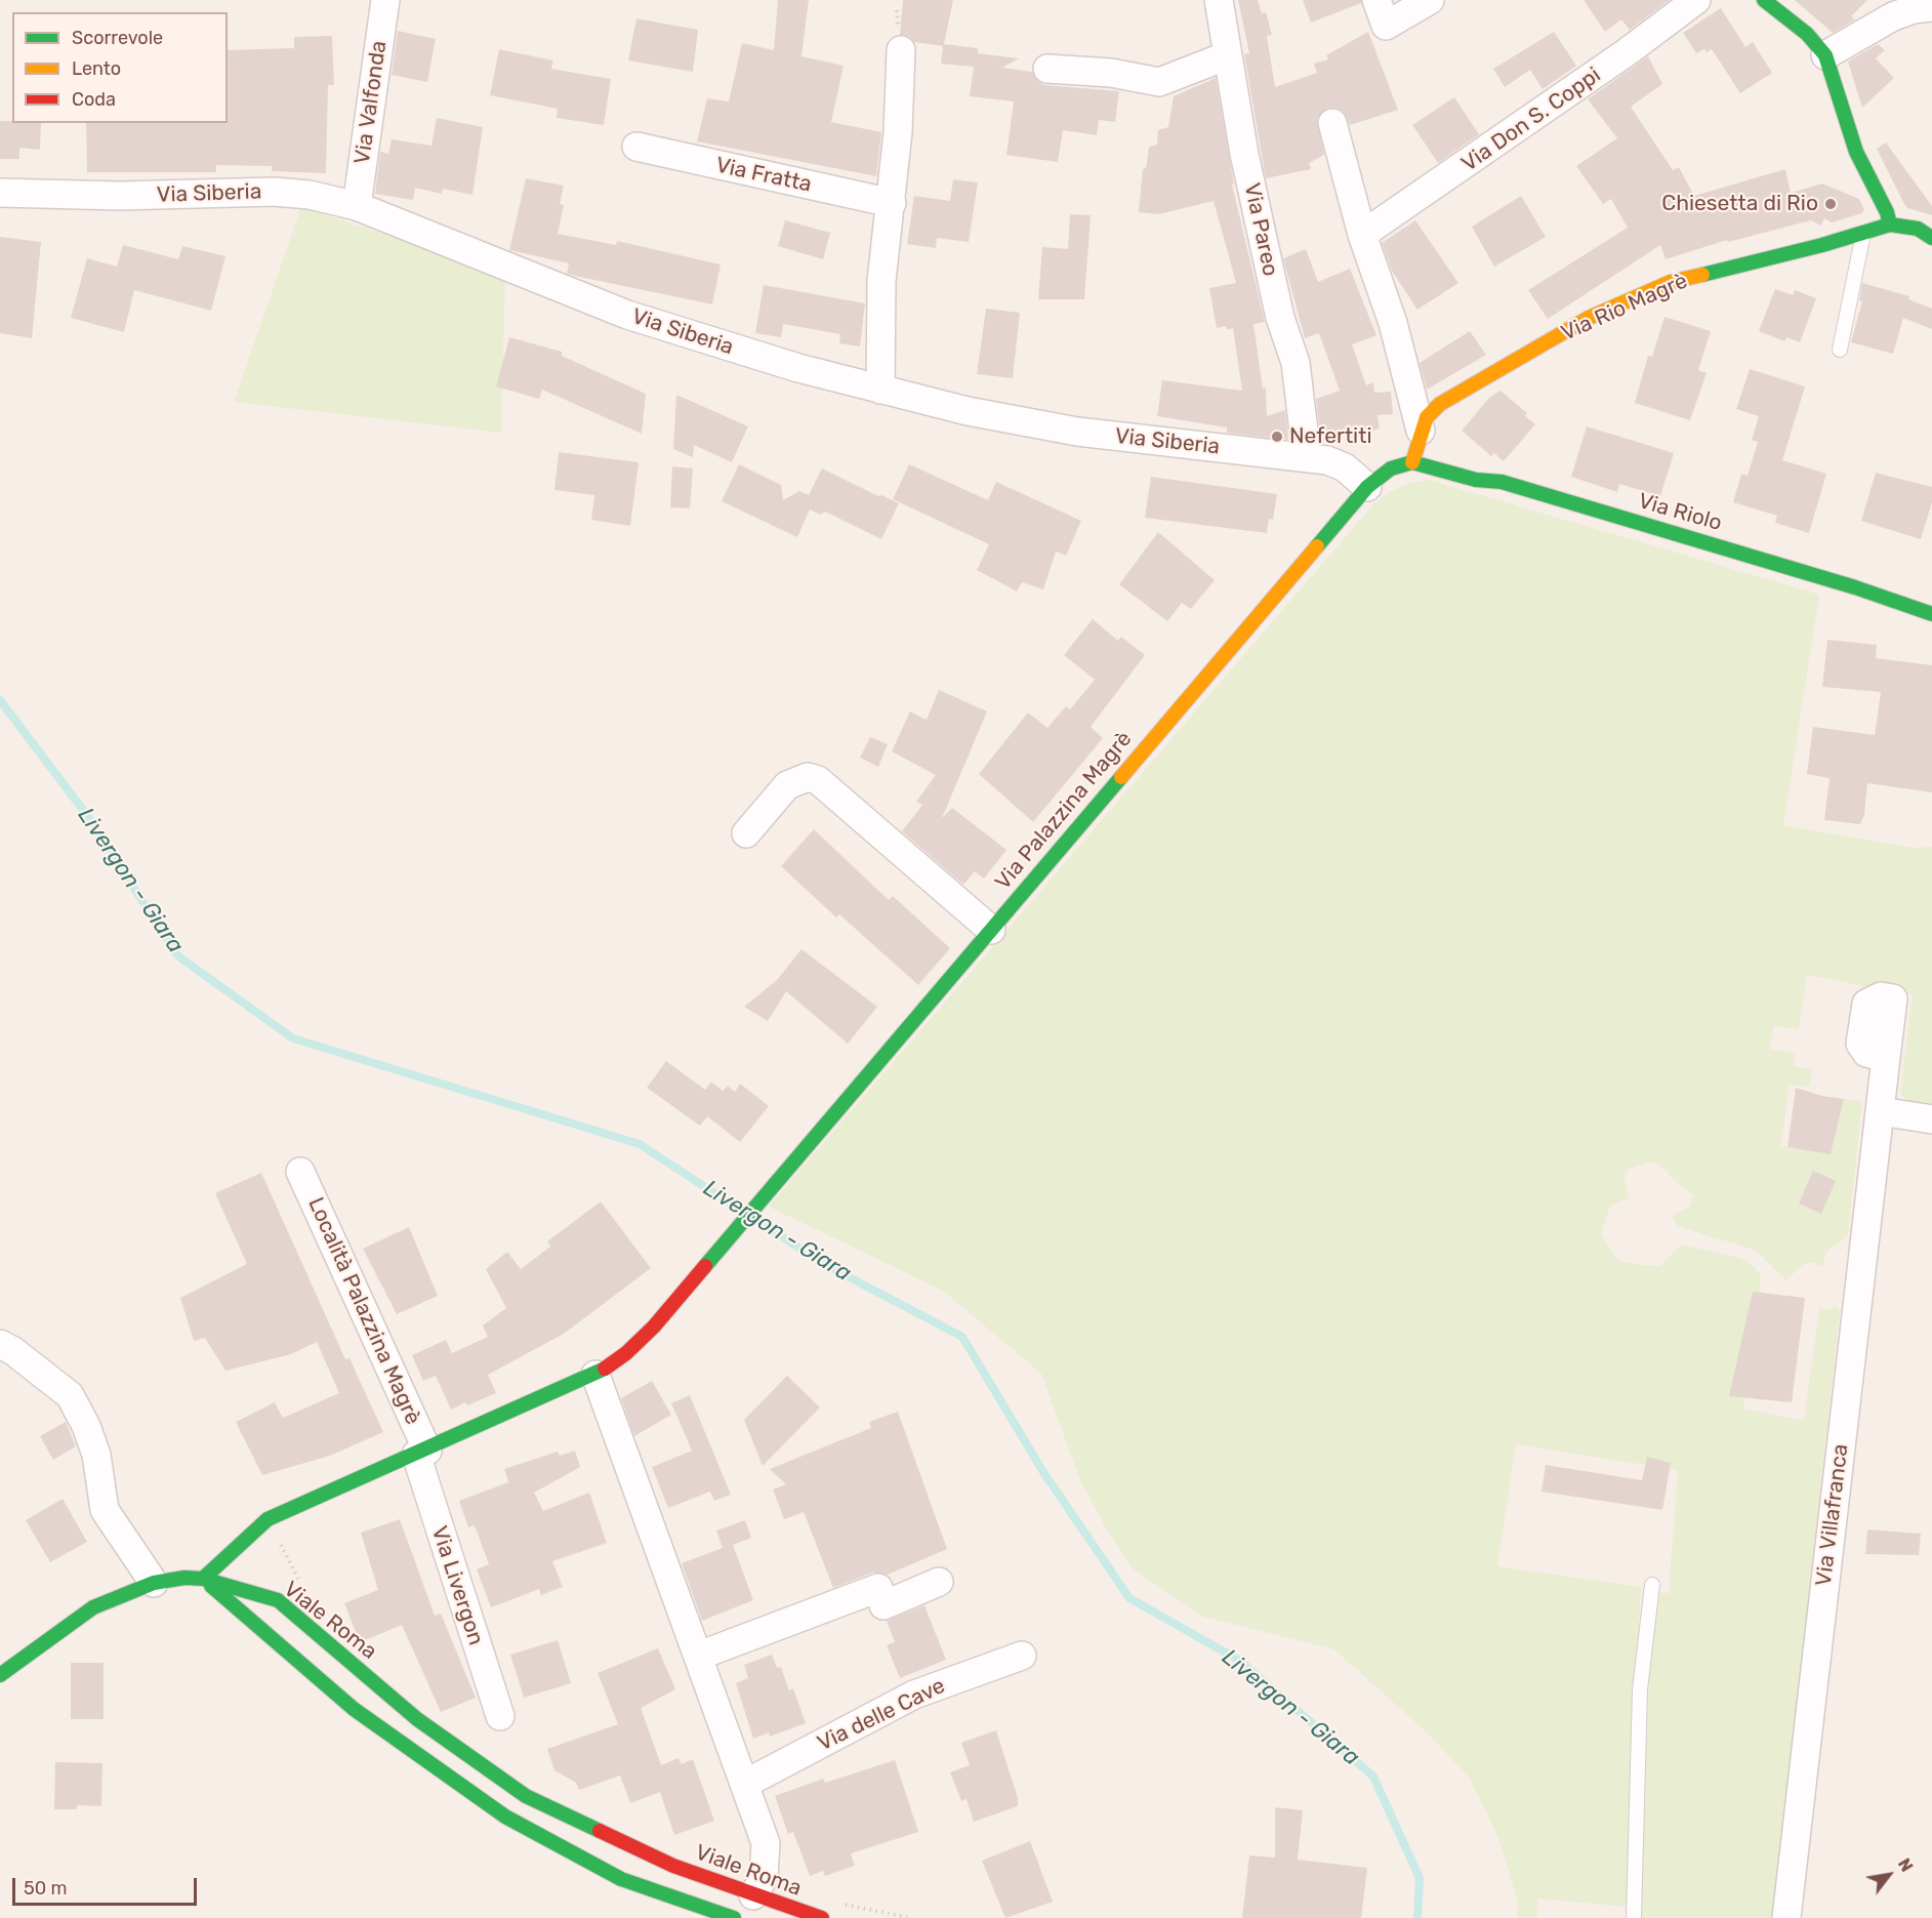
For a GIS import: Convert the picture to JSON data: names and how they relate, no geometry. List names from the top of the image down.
{
  "streets": {
    "street": [
      "Via Valfonda",
      "Via Don S. Coppi",
      "Via Fratta",
      "Via Siberia",
      "Via Pareo",
      "Via Rio Magrè",
      "Via Riolo",
      "Via Palazzina Magrè",
      "Località Palazzina Magrè",
      "Via Villafranca",
      "Via Livergon",
      "Viale Roma",
      "Via delle Cave"
    ]
  },
  "crossings": [
    ["Via Valfonda", "Via Siberia"],
    ["Via Don S. Coppi", "Via Rio Magrè"],
    ["Via Siberia", "Via Pareo"],
    ["Via Siberia", "Via Palazzina Magrè"],
    ["Via Rio Magrè", "Via Riolo"],
    ["Via Rio Magrè", "Via Palazzina Magrè"],
    ["Via Riolo", "Via Palazzina Magrè"],
    ["Via Palazzina Magrè", "Località Palazzina Magrè"],
    ["Località Palazzina Magrè", "Via Livergon"],
    ["Località Palazzina Magrè", "Viale Roma"]
  ],
  "water": ["Livergon - Giara"],
  "places": ["Chiesetta di Rio", "Nefertiti"],
  "legend": ["Scorrevole", "Lento", "Coda"],
  "scale_bar": "50 m",
  "north": "top right"
}
